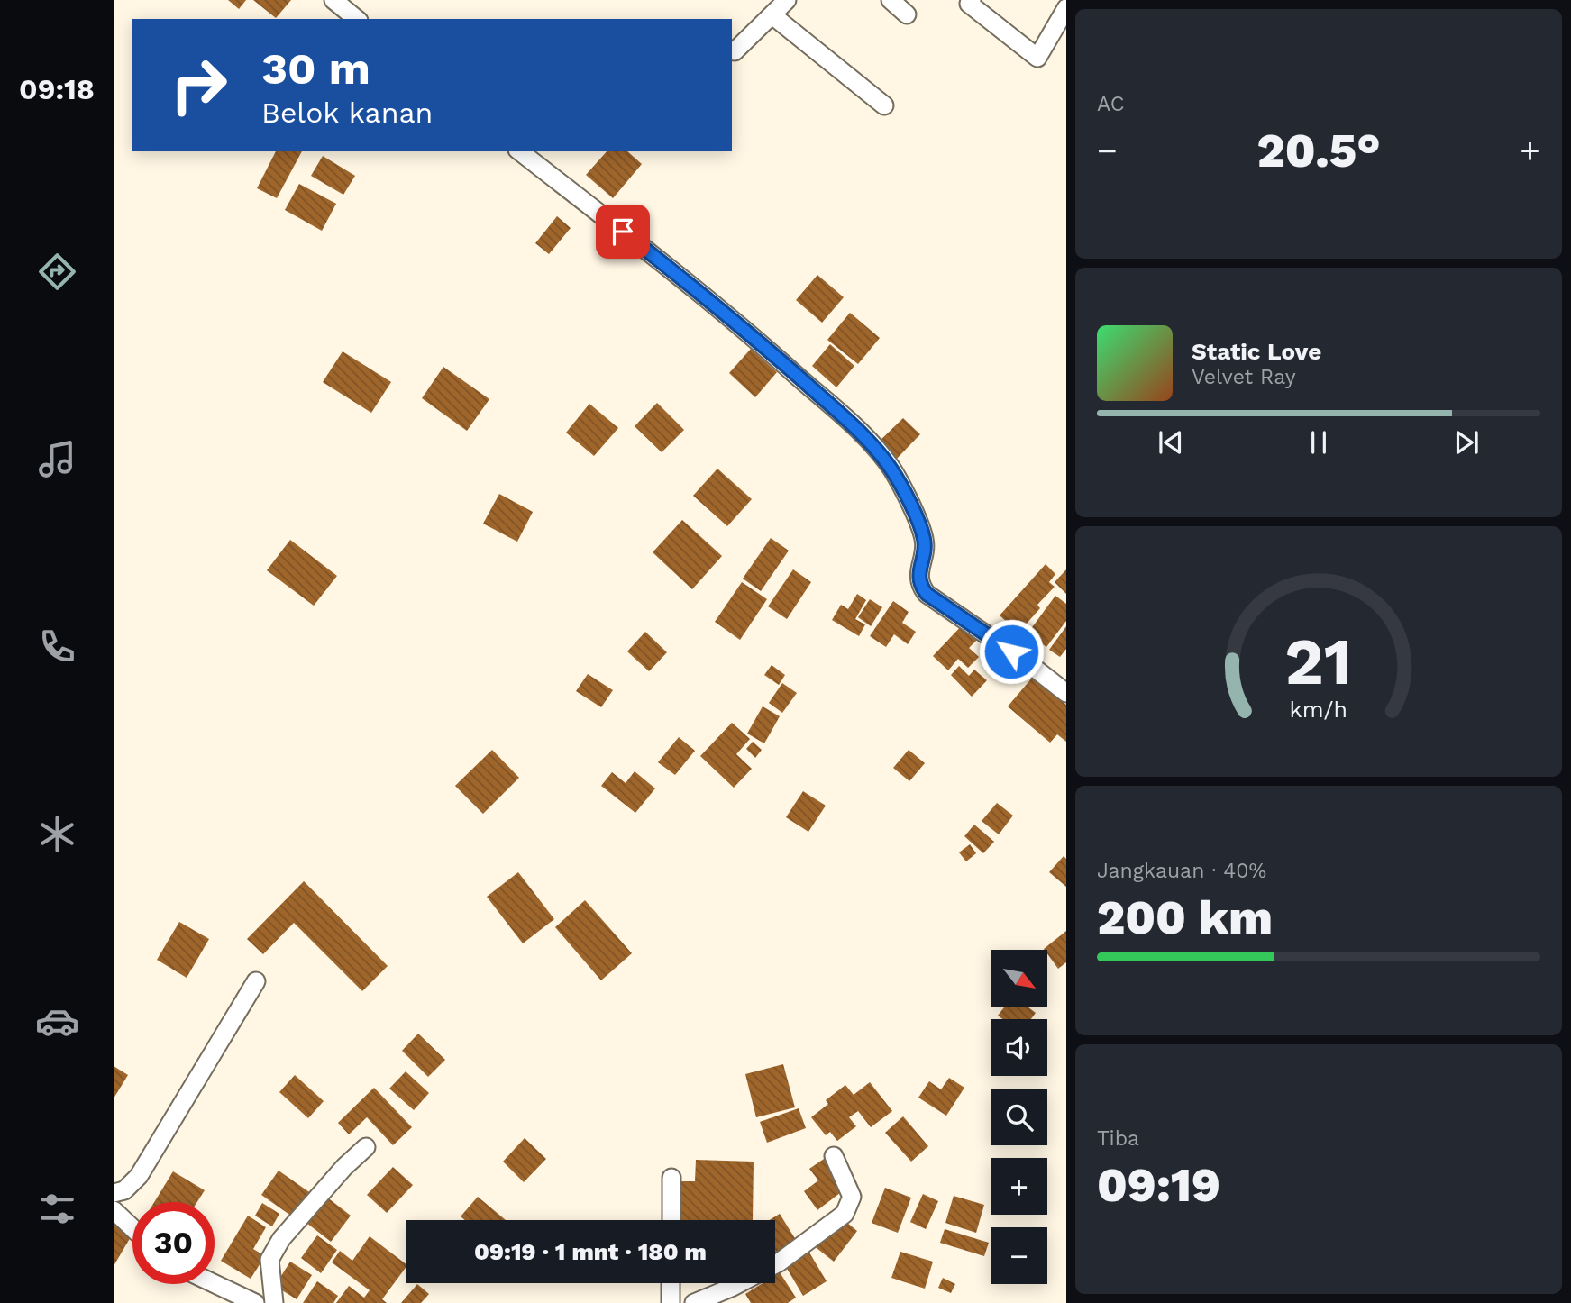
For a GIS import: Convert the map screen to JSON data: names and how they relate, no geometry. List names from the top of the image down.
{
  "north": "bottom right",
  "page": {
    "tabs": "09:18",
    "tile": [
      "AC",
      ["Jangkauan · 40%", "200 km"],
      ["Tiba", "09:19"]
    ],
    "turn": ["30 m", "Belok kanan"],
    "heat": ["−", "20.5°", "+"],
    "song": ["Static Love", "Velvet Ray"],
    "map_buttons": ["+", "−"],
    "limit": "30",
    "trip": "09:19 · 1 mnt · 180 m",
    "gauge": ["21", "km/h"]
  }
}
